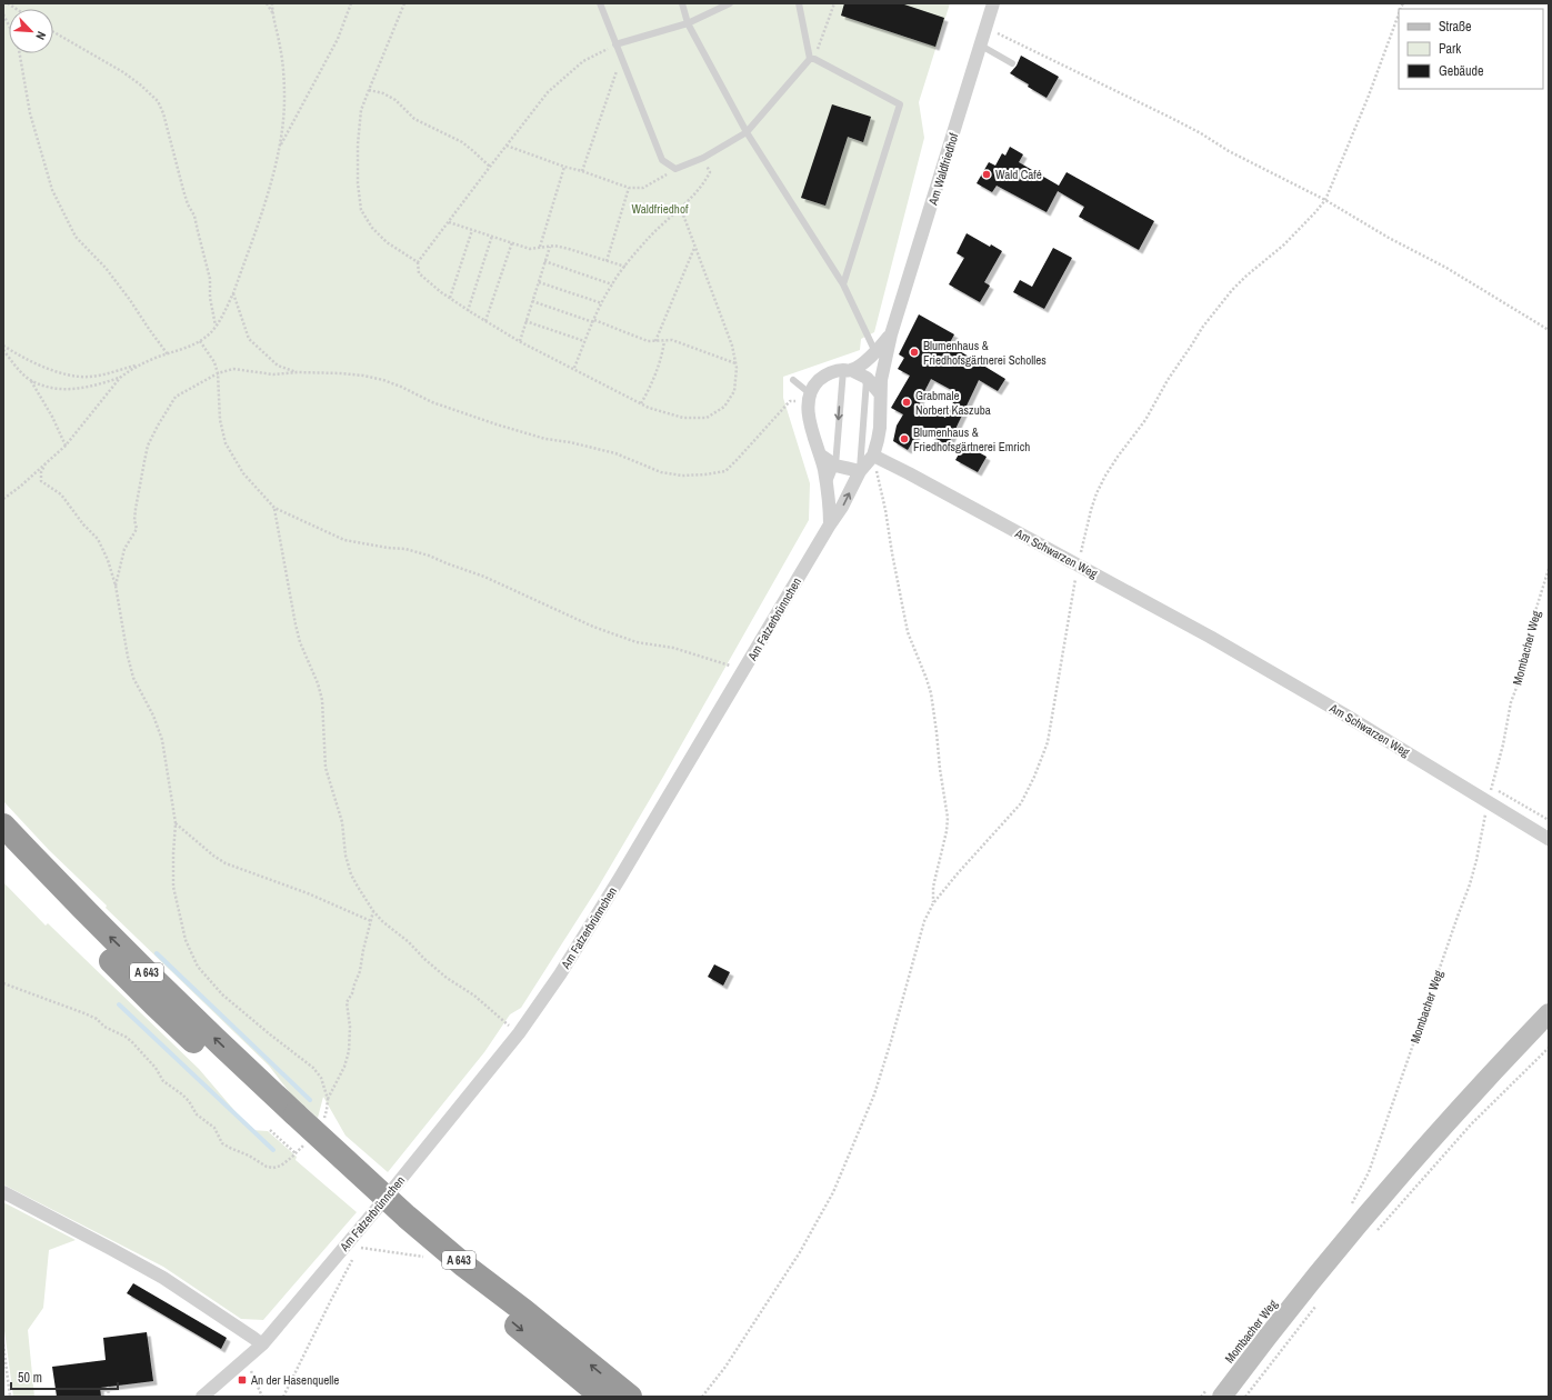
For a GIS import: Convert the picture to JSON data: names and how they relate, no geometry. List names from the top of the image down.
{
  "streets": {
    "highway": ["A 643"],
    "street": ["Am Waldfriedhof", "Am Schwarzen Weg", "Am Fatzerbrünnchen"],
    "path": ["Mombacher Weg"]
  },
  "crossings": [
    ["Am Schwarzen Weg", "Mombacher Weg"]
  ],
  "parks": ["Waldfriedhof"],
  "places": {
    "other": [
      "Wald Café",
      "Blumenhaus & Friedhofsgärtnerei Scholles",
      "Grabmale Norbert Kaszuba",
      "Blumenhaus & Friedhofsgärtnerei Emrich"
    ],
    "transit": ["An der Hasenquelle"]
  },
  "legend": ["Straße", "Park", "Gebäude"],
  "scale_bar": "50 m",
  "north": "bottom right"
}
